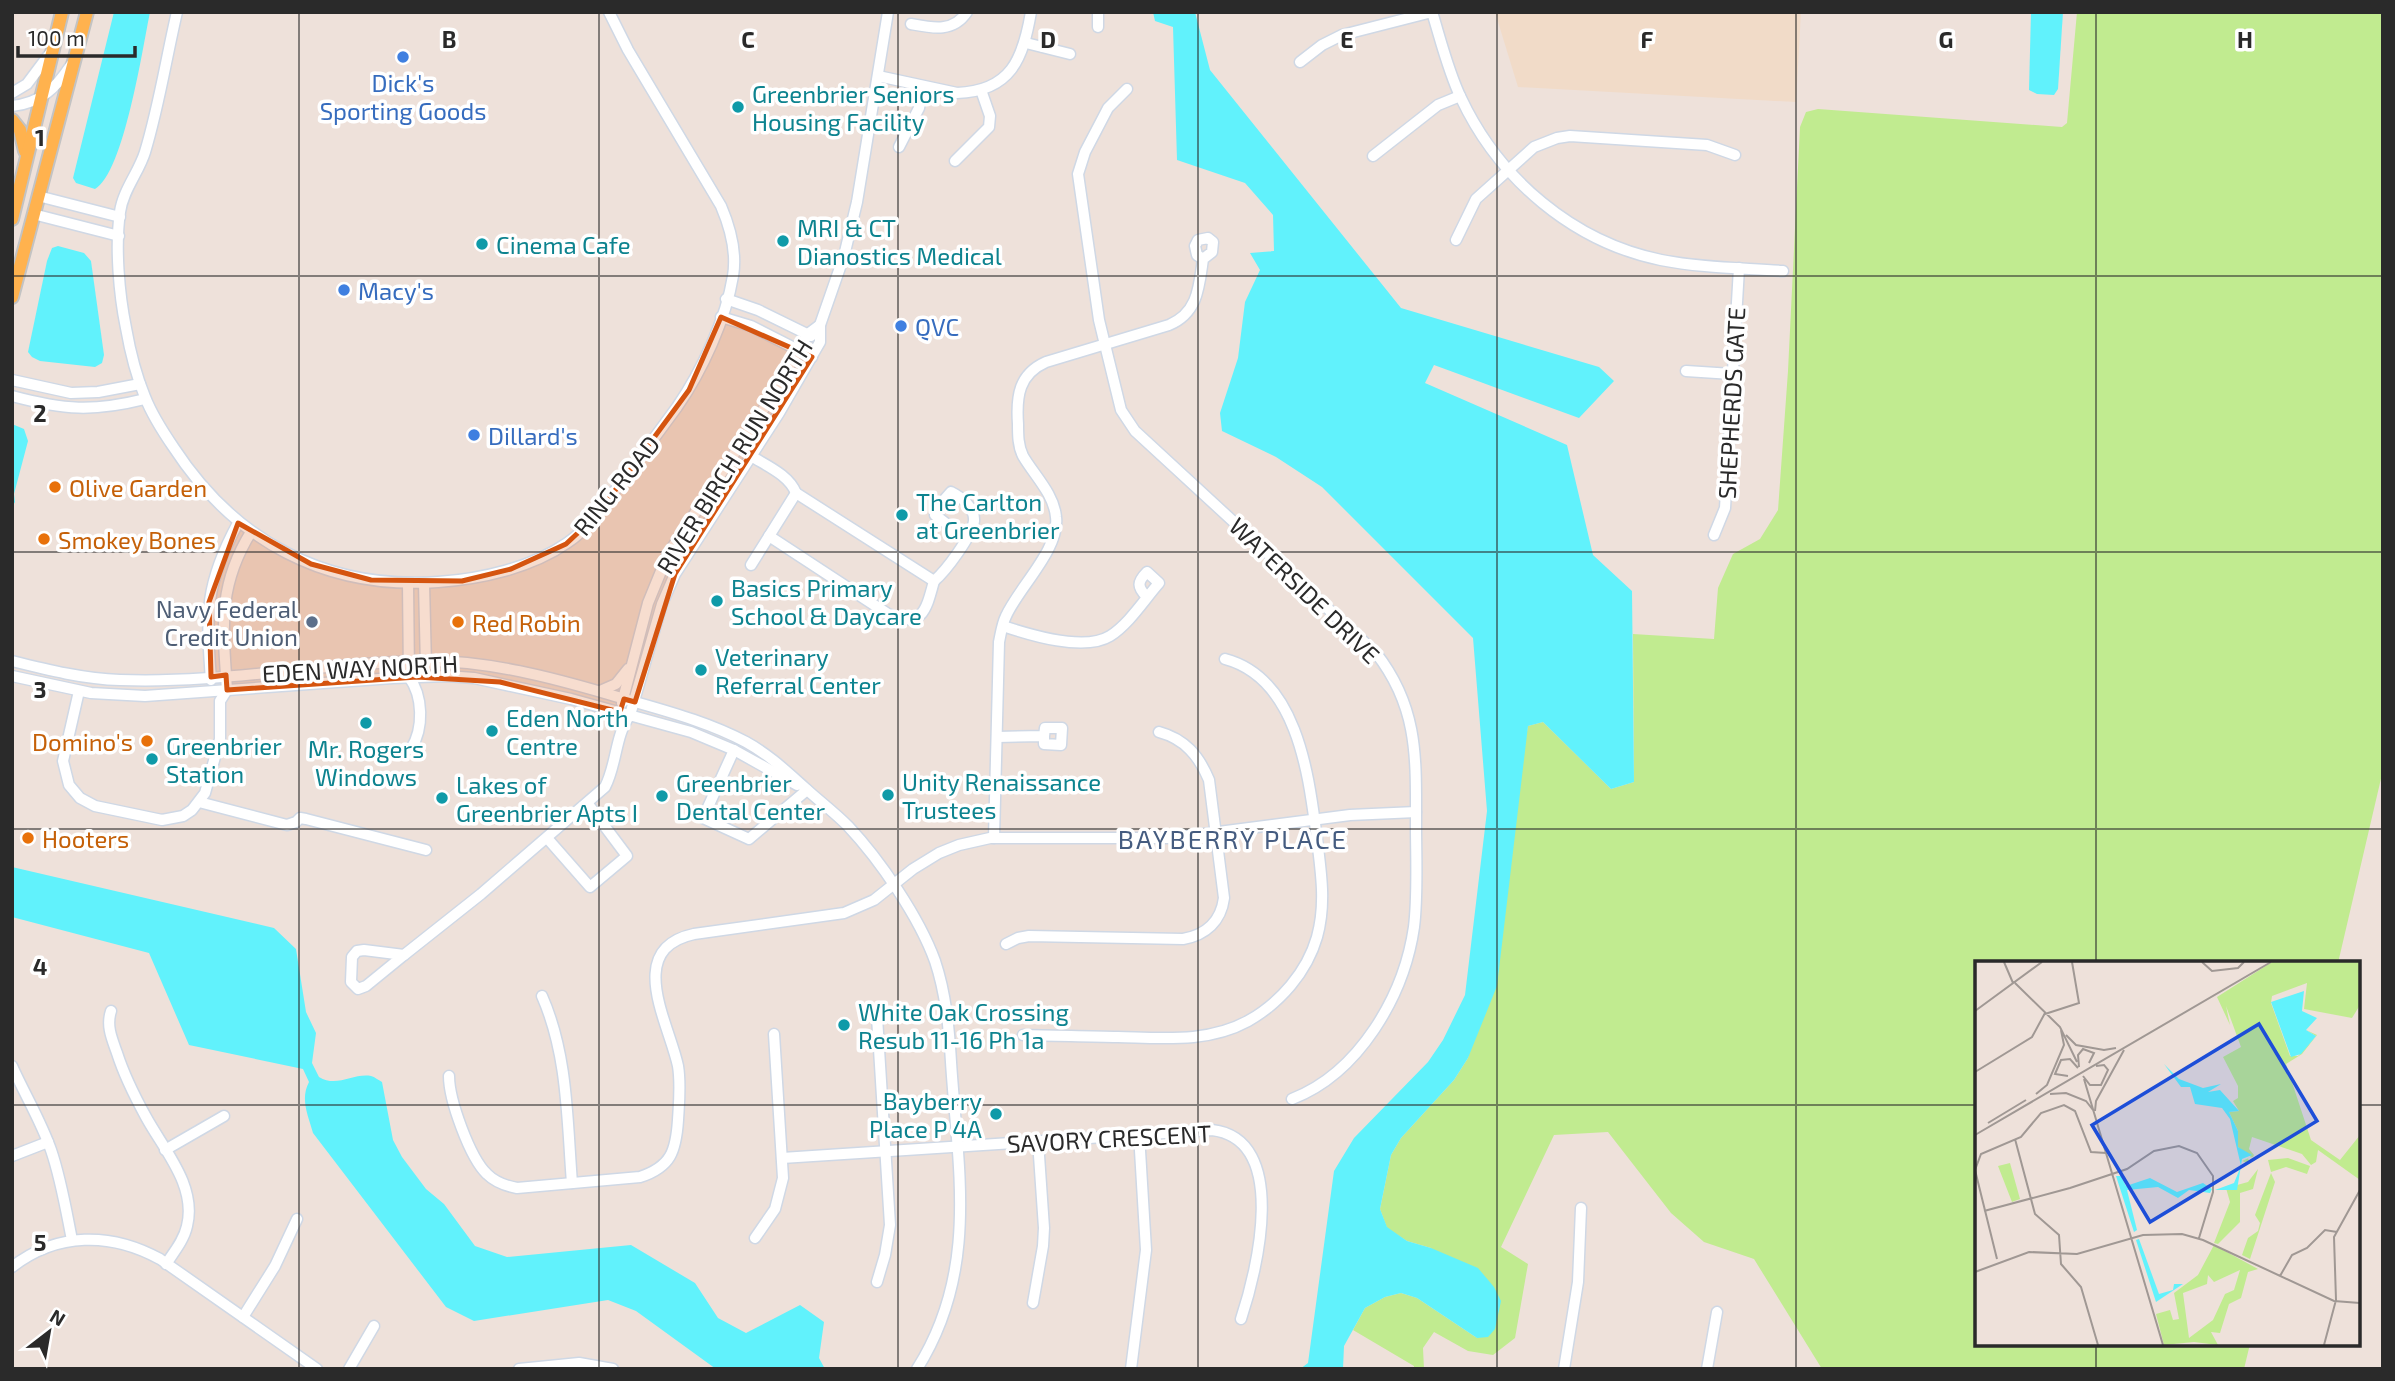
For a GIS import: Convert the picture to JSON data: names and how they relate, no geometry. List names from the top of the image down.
{
  "streets": {
    "street": [
      "SHEPHERDS GATE",
      "RIVER BIRCH RUN NORTH",
      "RING ROAD",
      "WATERSIDE DRIVE",
      "EDEN WAY NORTH",
      "SAVORY CRESCENT"
    ]
  },
  "crossings": [
    ["RIVER BIRCH RUN NORTH", "EDEN WAY NORTH"],
    ["EDEN WAY NORTH", "SAVORY CRESCENT"]
  ],
  "districts": ["BAYBERRY PLACE"],
  "places": [
    "Dick's Sporting Goods",
    "Greenbrier Seniors Housing Facility",
    "MRI & CT Dianostics Medical",
    "Cinema Cafe",
    "Macy's",
    "QVC",
    "Dillard's",
    "Olive Garden",
    "The Carlton at Greenbrier",
    "Smokey Bones",
    "Basics Primary School & Daycare",
    "Navy Federal Credit Union",
    "Red Robin",
    "Veterinary Referral Center",
    "Mr. Rogers Windows",
    "Eden North Centre",
    "Domino's",
    "Greenbrier Station",
    "Unity Renaissance Trustees",
    "Greenbrier Dental Center",
    "Lakes of Greenbrier Apts I",
    "Hooters",
    "White Oak Crossing Resub 11-16 Ph 1a",
    "Bayberry Place P 4A"
  ],
  "scale_bar": "100 m",
  "north": "top right",
  "grid": {
    "columns": [
      "B",
      "C",
      "D",
      "E",
      "F",
      "G",
      "H"
    ],
    "rows": [
      "1",
      "2",
      "3",
      "4",
      "5"
    ]
  }
}
